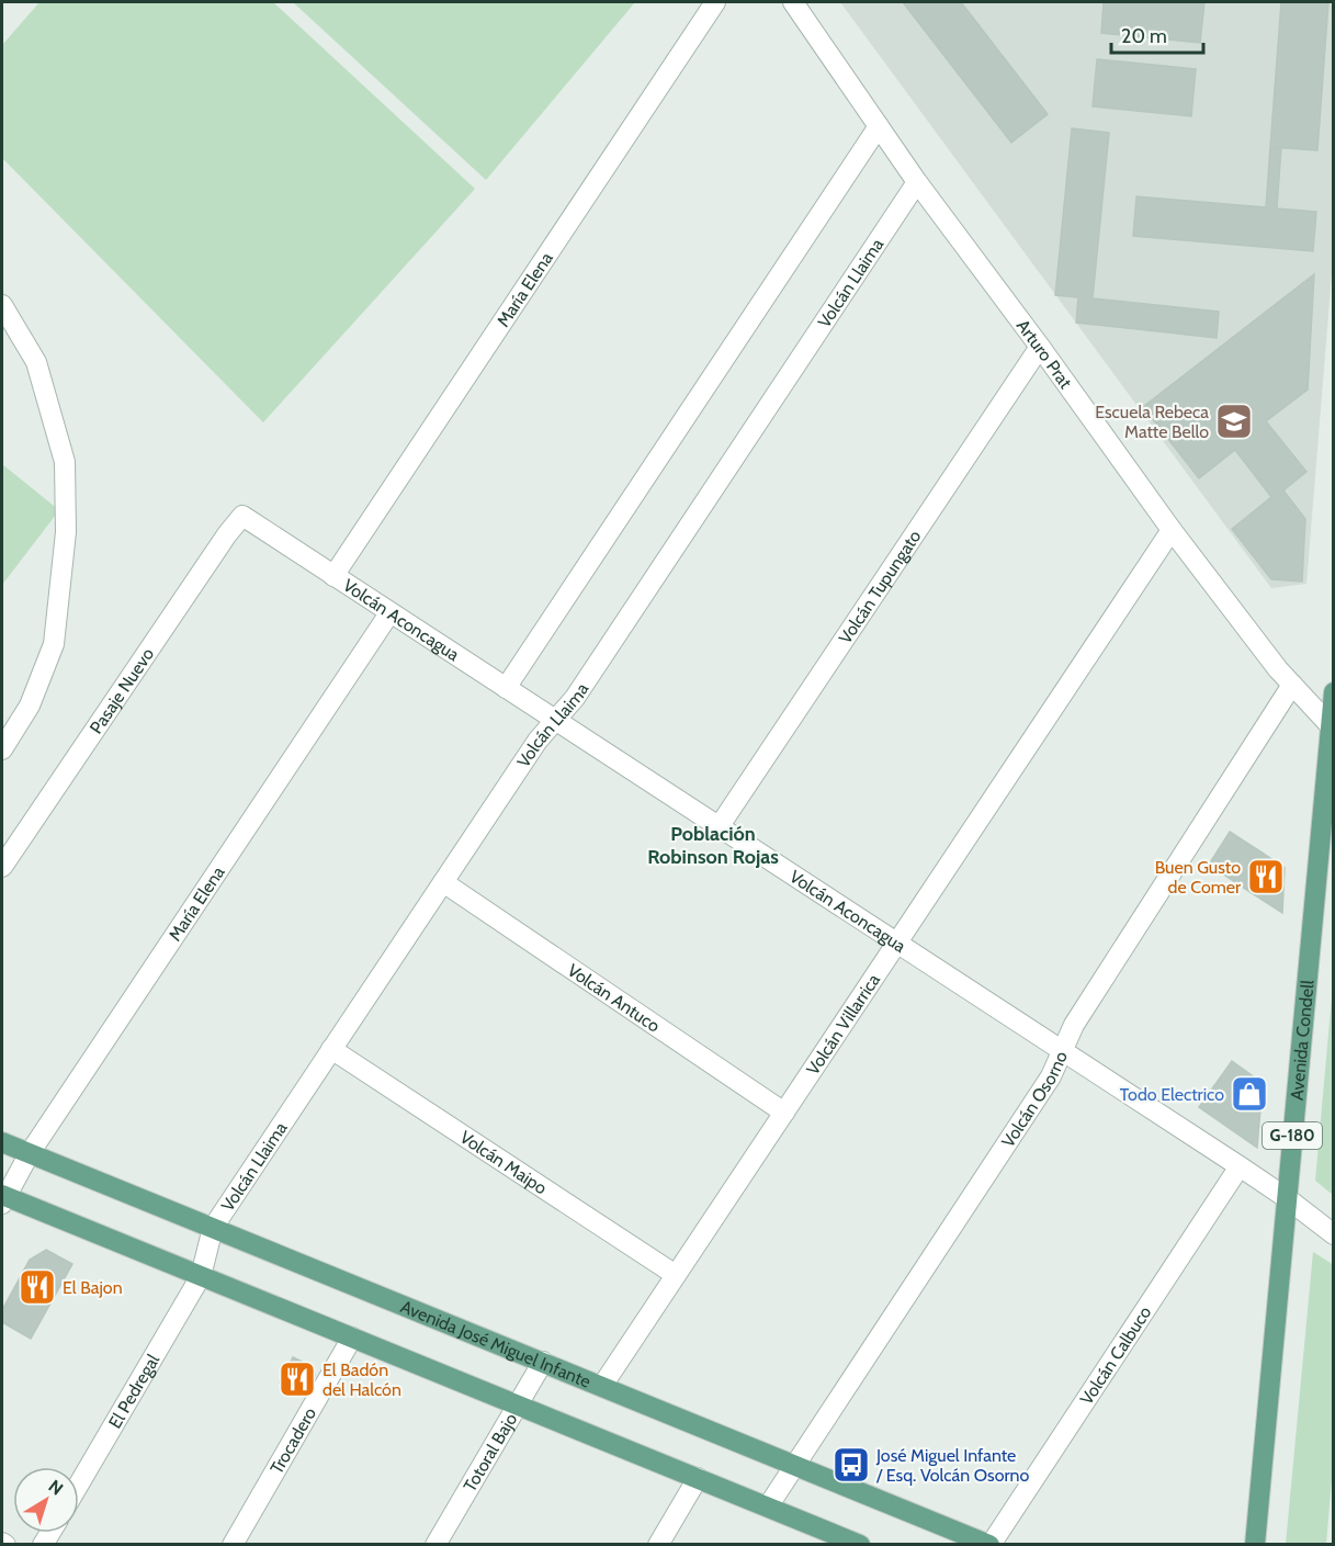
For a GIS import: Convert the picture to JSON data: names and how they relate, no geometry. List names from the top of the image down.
{
  "streets": {
    "main road": ["Avenida Condell", "G-180", "Avenida José Miguel Infante"],
    "street": [
      "Volcán Llaima",
      "María Elena",
      "Arturo Prat",
      "Volcán Tupungato",
      "Volcán Aconcagua",
      "Pasaje Nuevo",
      "Volcán Antuco",
      "Volcán Villarrica",
      "Volcán Osorno",
      "Volcán Maipo",
      "Volcán Calbuco",
      "El Pedregal",
      "Trocadero",
      "Totoral Bajo"
    ]
  },
  "crossings": [
    ["Volcán Llaima", "Arturo Prat"],
    ["Volcán Llaima", "Volcán Aconcagua"],
    ["Volcán Llaima", "Volcán Antuco"],
    ["Volcán Llaima", "Volcán Maipo"],
    ["Volcán Llaima", "Avenida José Miguel Infante"],
    ["Volcán Llaima", "El Pedregal"],
    ["María Elena", "Volcán Aconcagua"],
    ["María Elena", "Avenida José Miguel Infante"],
    ["Arturo Prat", "Volcán Tupungato"],
    ["Arturo Prat", "Volcán Villarrica"],
    ["Arturo Prat", "Avenida Condell"],
    ["Arturo Prat", "Volcán Osorno"],
    ["Volcán Tupungato", "Volcán Aconcagua"],
    ["Volcán Aconcagua", "Pasaje Nuevo"],
    ["Volcán Aconcagua", "Volcán Villarrica"],
    ["Volcán Aconcagua", "Avenida Condell"],
    ["Volcán Aconcagua", "Volcán Osorno"],
    ["Volcán Aconcagua", "Volcán Calbuco"],
    ["Volcán Antuco", "Volcán Villarrica"],
    ["Volcán Villarrica", "Volcán Maipo"],
    ["Volcán Villarrica", "Avenida José Miguel Infante"],
    ["Volcán Osorno", "Avenida José Miguel Infante"],
    ["Avenida José Miguel Infante", "Volcán Calbuco"],
    ["Avenida José Miguel Infante", "Totoral Bajo"]
  ],
  "districts": ["Población Robinson Rojas"],
  "places": {
    "school or university": ["Escuela Rebeca Matte Bello"],
    "restaurant": ["Buen Gusto de Comer", "El Bajon", "El Badón del Halcón"],
    "shop": ["Todo Electrico"],
    "bus stop": ["José Miguel Infante / Esq. Volcán Osorno"]
  },
  "scale_bar": "20 m",
  "north": "top right"
}
